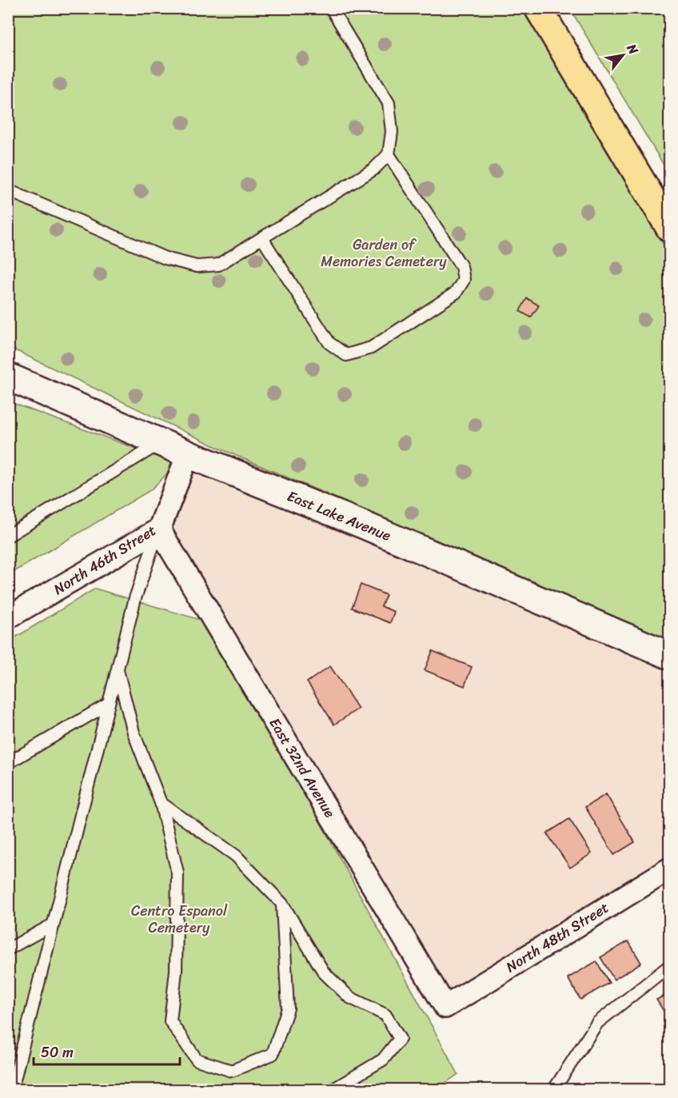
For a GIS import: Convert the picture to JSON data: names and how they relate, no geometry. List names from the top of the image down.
{
  "streets": {
    "street": [
      "East Lake Avenue",
      "North 46th Street",
      "East 32nd Avenue",
      "North 48th Street"
    ]
  },
  "crossings": [
    ["East Lake Avenue", "North 46th Street"],
    ["North 46th Street", "East 32nd Avenue"],
    ["East 32nd Avenue", "North 48th Street"]
  ],
  "parks": ["Garden of Memories Cemetery", "Centro Espanol Cemetery"],
  "scale_bar": "50 m",
  "north": "top right"
}
